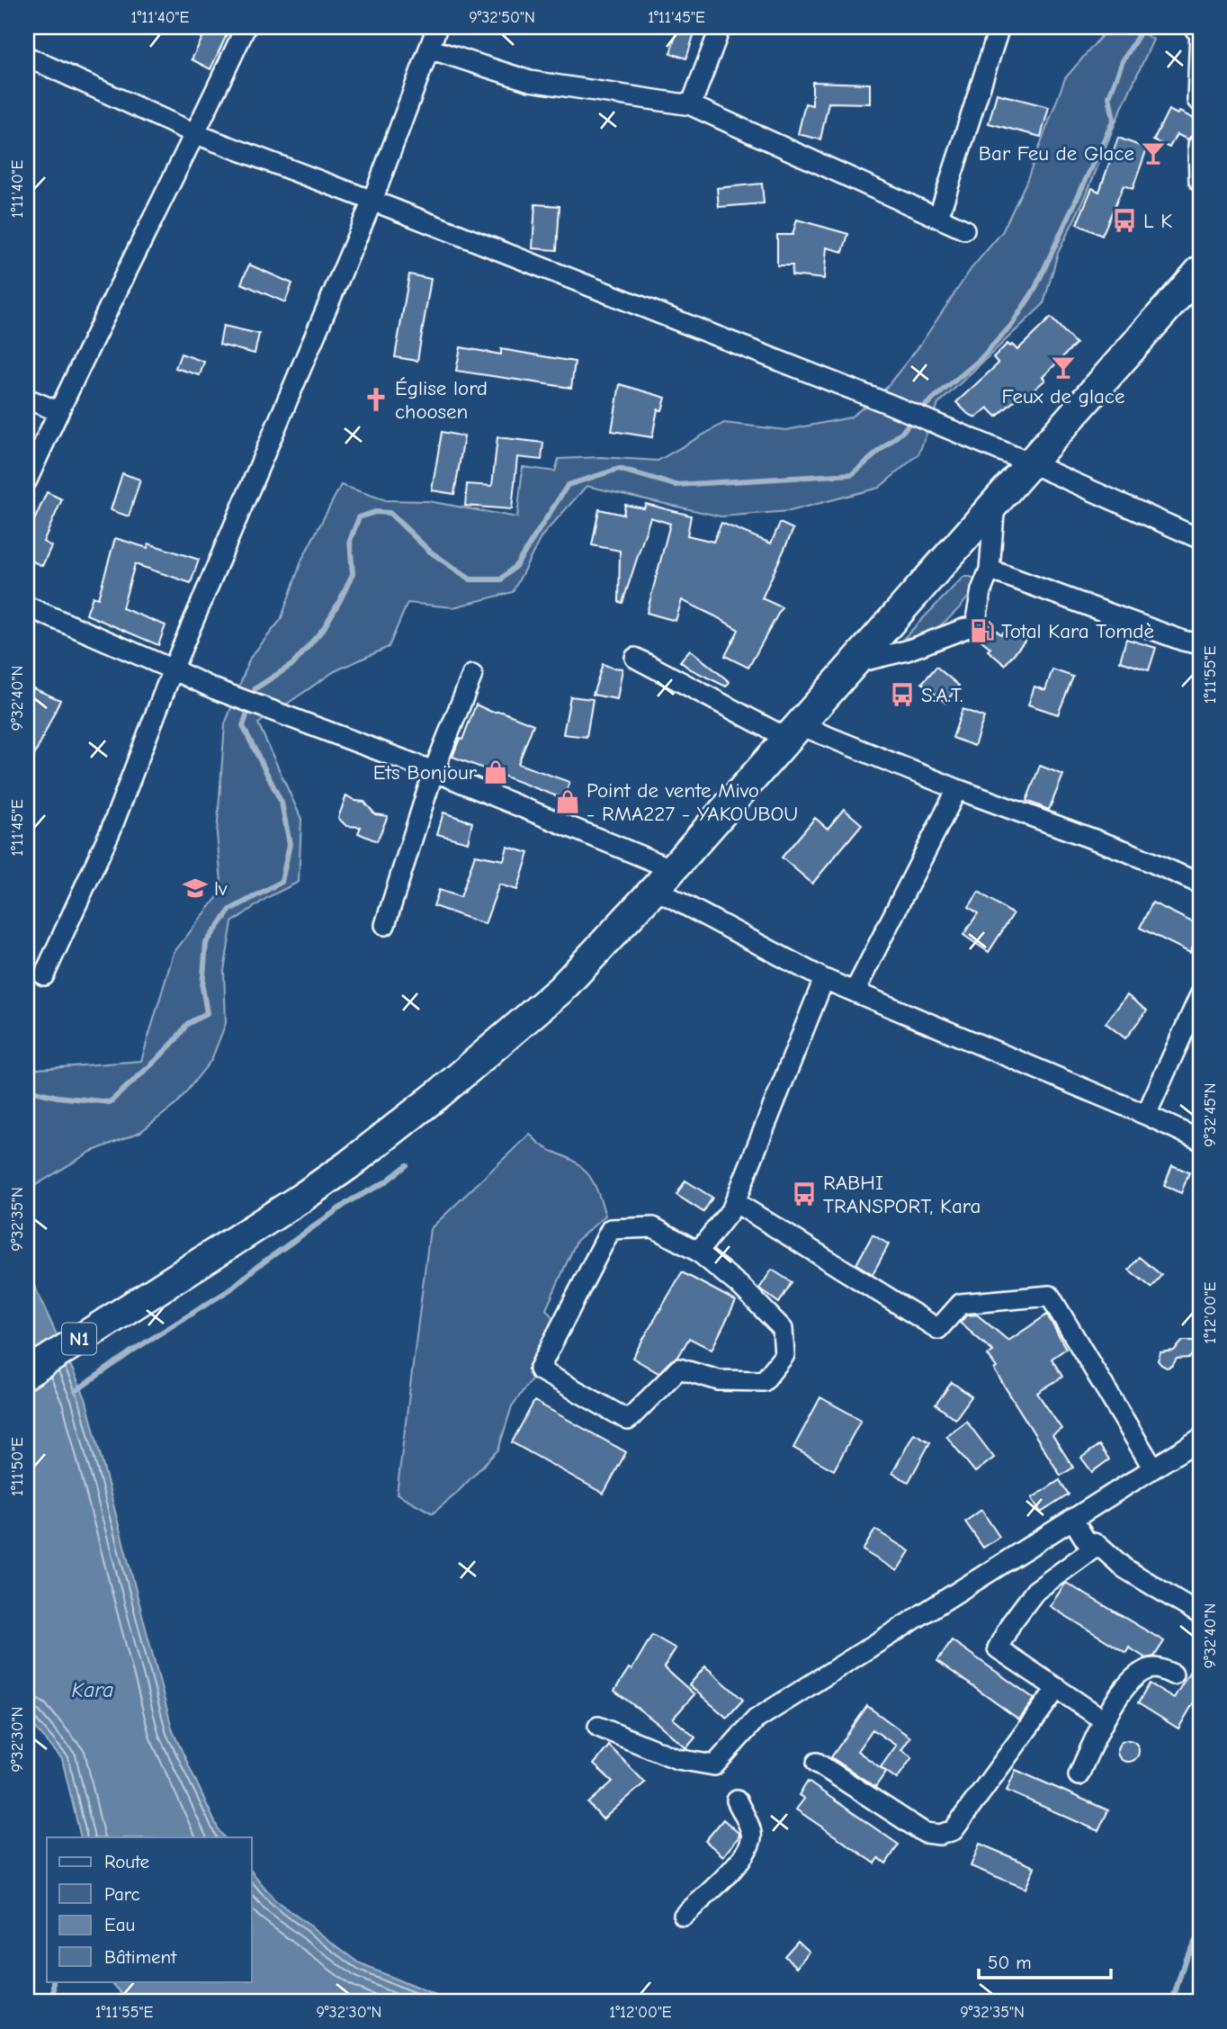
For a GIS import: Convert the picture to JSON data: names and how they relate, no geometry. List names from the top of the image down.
{
  "streets": {
    "highway": ["N1"]
  },
  "water": ["Kara"],
  "places": {
    "bar": ["Bar Feu de Glace", "Feux de glace"],
    "bus stop": ["L K", "S.A.T.", "RABHI TRANSPORT, Kara"],
    "church": ["Église lord choosen"],
    "fuel station": ["Total Kara Tomdè"],
    "shop": ["Ets Bonjour", "Point de vente Mivo - RMA227 - YAKOUBOU"],
    "school or university": ["lv"]
  },
  "legend": [
    "Route",
    "Parc",
    "Eau",
    "Bâtiment"
  ],
  "scale_bar": "50 m",
  "coordinates": [
    "1°11'40\"E",
    "9°32'50\"N",
    "1°11'45\"E",
    "1°11'55\"E",
    "9°32'40\"N",
    "9°32'45\"N",
    "9°32'35\"N",
    "1°12'00\"E",
    "1°11'50\"E",
    "9°32'30\"N"
  ]
}
